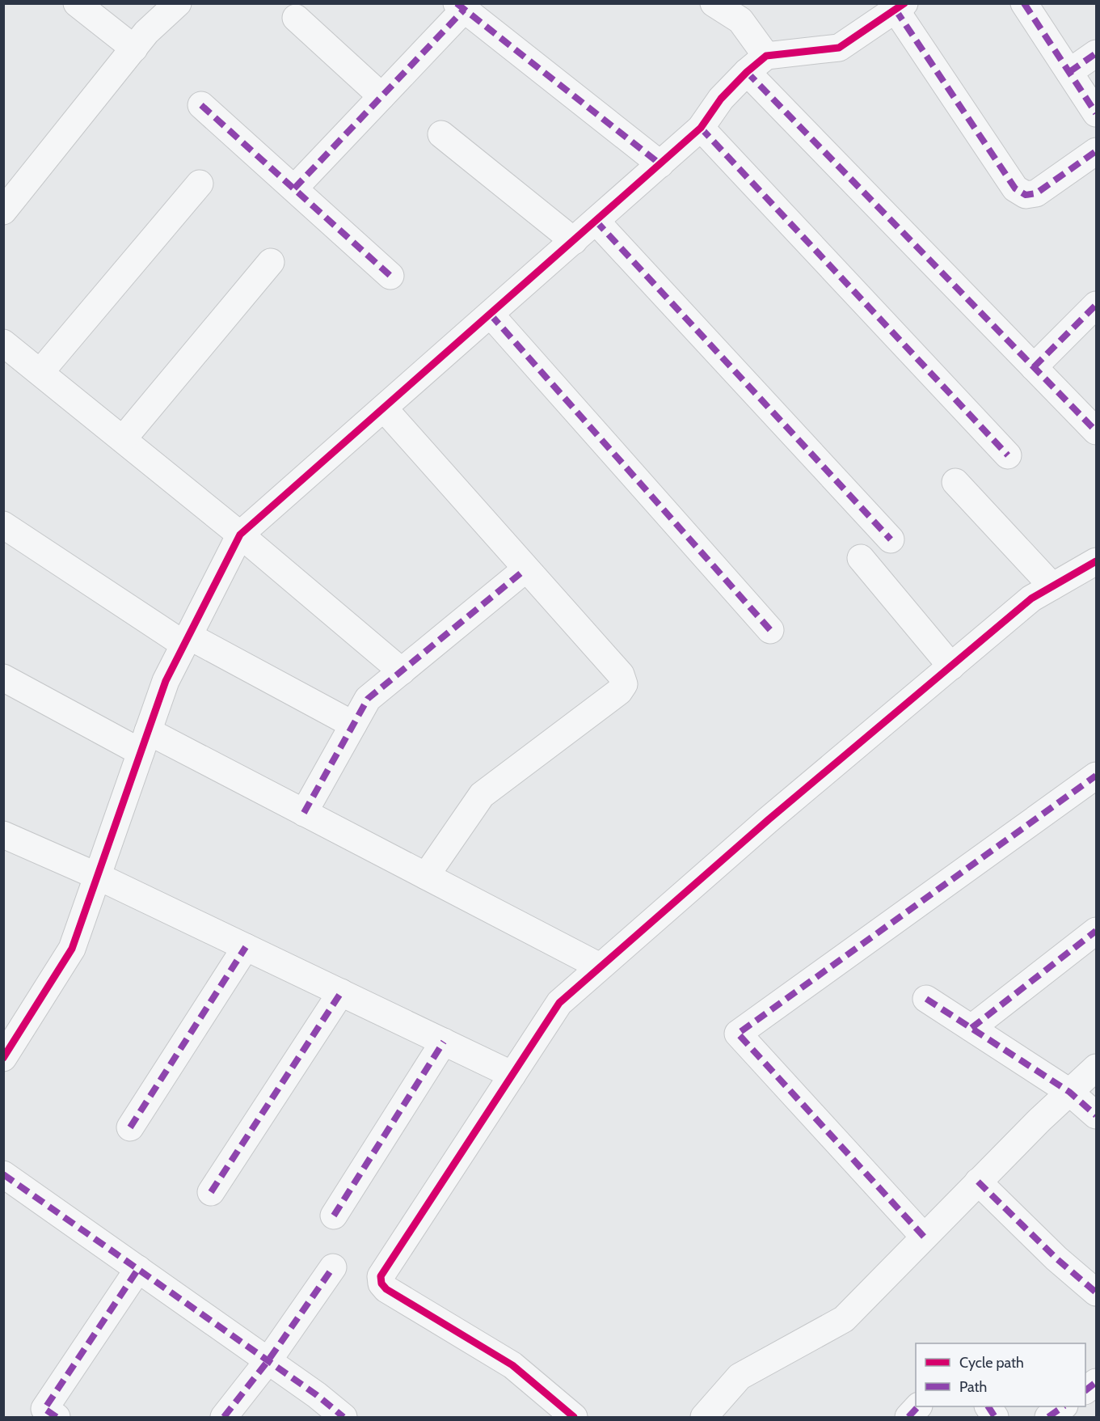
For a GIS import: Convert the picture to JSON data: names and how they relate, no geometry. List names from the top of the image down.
{
  "legend": ["Cycle path", "Path"]
}
